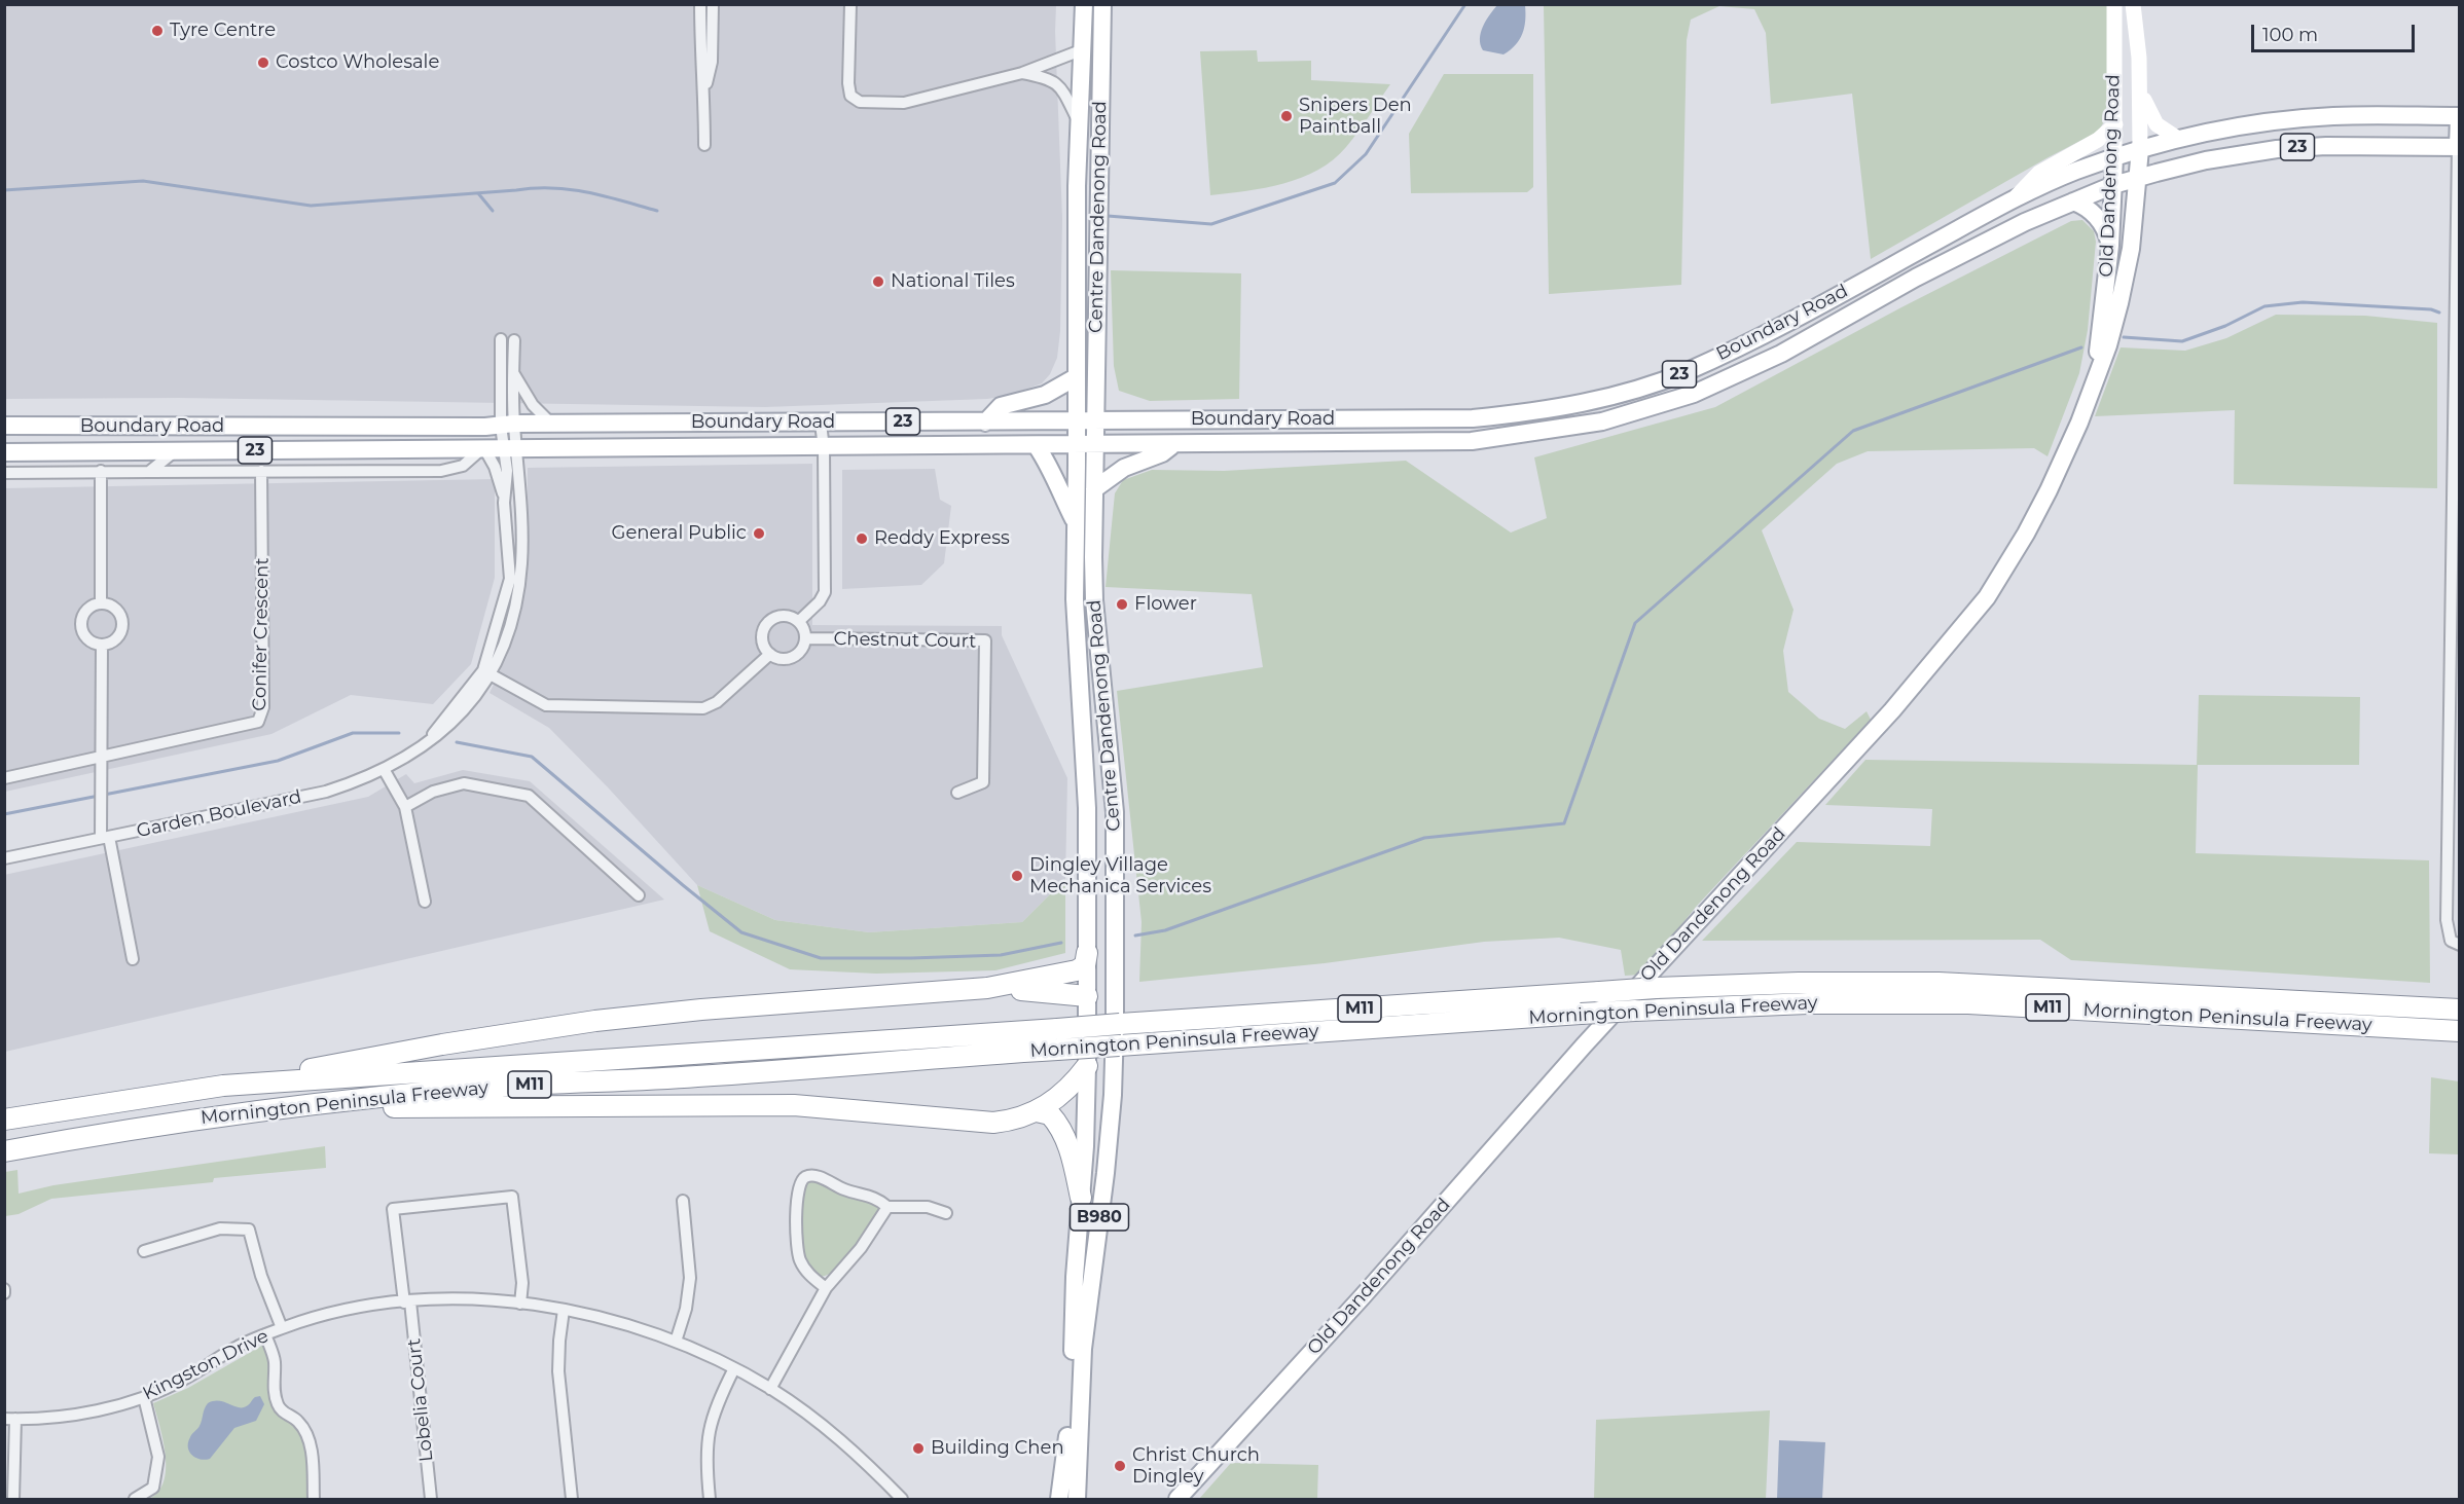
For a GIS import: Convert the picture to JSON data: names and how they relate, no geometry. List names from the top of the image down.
{
  "streets": {
    "highway": ["M11", "Mornington Peninsula Freeway"],
    "main road": [
      "23",
      "Old Dandenong Road",
      "Centre Dandenong Road",
      "Boundary Road",
      "B980"
    ],
    "street": [
      "Conifer Crescent",
      "Chestnut Court",
      "Garden Boulevard",
      "Kingston Drive",
      "Lobelia Court"
    ]
  },
  "crossings": [
    ["Old Dandenong Road", "Boundary Road"],
    ["Centre Dandenong Road", "Boundary Road"],
    ["Centre Dandenong Road", "Mornington Peninsula Freeway"],
    ["Boundary Road", "Garden Boulevard"],
    ["Kingston Drive", "Lobelia Court"]
  ],
  "places": [
    "Tyre Centre",
    "Costco Wholesale",
    "Snipers Den Paintball",
    "National Tiles",
    "General Public",
    "Reddy Express",
    "Flower",
    "Dingley Village Mechanica Services",
    "Building Chen",
    "Christ Church Dingley"
  ],
  "scale_bar": "100 m"
}
